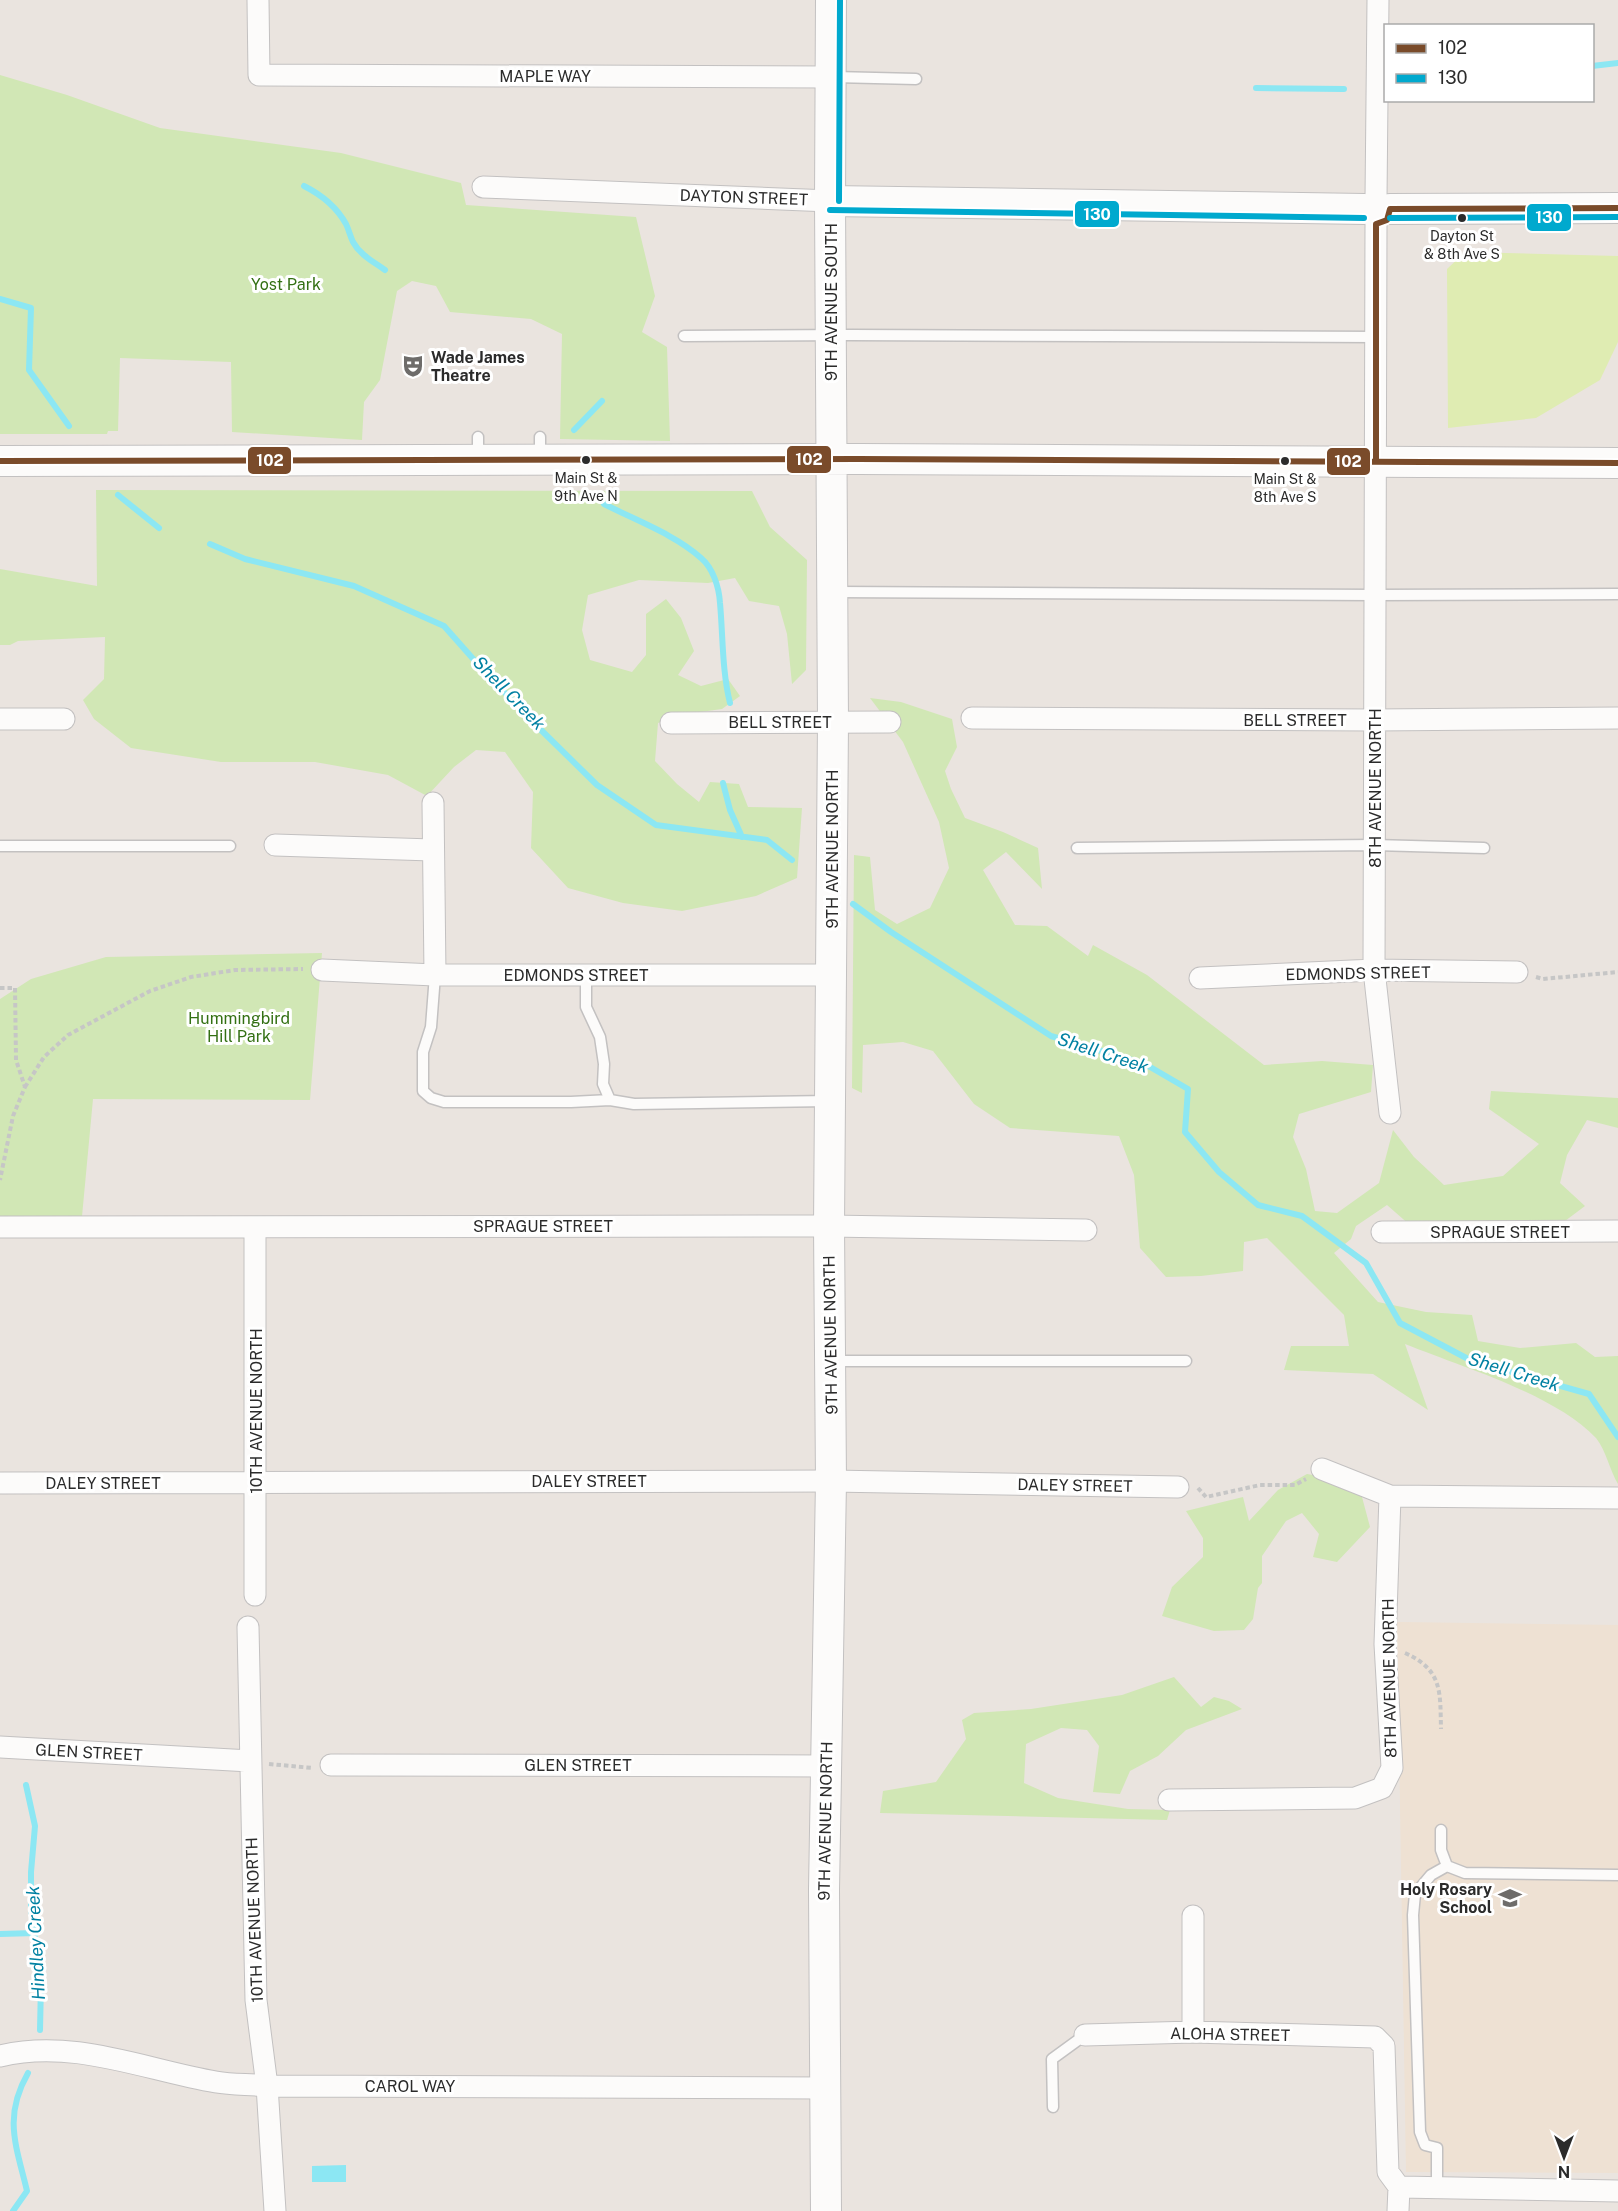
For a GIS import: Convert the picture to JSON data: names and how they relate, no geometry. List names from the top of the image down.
{
  "streets": {
    "street": [
      "MAPLE WAY",
      "DAYTON STREET",
      "9TH AVENUE SOUTH",
      "BELL STREET",
      "8TH AVENUE NORTH",
      "9TH AVENUE NORTH",
      "EDMONDS STREET",
      "SPRAGUE STREET",
      "10TH AVENUE NORTH",
      "DALEY STREET",
      "GLEN STREET",
      "ALOHA STREET",
      "CAROL WAY"
    ]
  },
  "crossings": [
    ["MAPLE WAY", "9TH AVENUE SOUTH"],
    ["DAYTON STREET", "9TH AVENUE SOUTH"],
    ["DAYTON STREET", "8TH AVENUE NORTH"],
    ["9TH AVENUE SOUTH", "9TH AVENUE NORTH"],
    ["BELL STREET", "8TH AVENUE NORTH"],
    ["BELL STREET", "9TH AVENUE NORTH"],
    ["8TH AVENUE NORTH", "EDMONDS STREET"],
    ["9TH AVENUE NORTH", "EDMONDS STREET"],
    ["9TH AVENUE NORTH", "SPRAGUE STREET"],
    ["9TH AVENUE NORTH", "DALEY STREET"],
    ["9TH AVENUE NORTH", "GLEN STREET"],
    ["9TH AVENUE NORTH", "CAROL WAY"],
    ["SPRAGUE STREET", "10TH AVENUE NORTH"],
    ["10TH AVENUE NORTH", "DALEY STREET"],
    ["10TH AVENUE NORTH", "GLEN STREET"],
    ["10TH AVENUE NORTH", "CAROL WAY"]
  ],
  "water": ["Shell Creek", "Hindley Creek"],
  "parks": ["Yost Park", "Hummingbird Hill Park"],
  "places": {
    "other": ["Dayton St & 8th Ave S", "Main St & 9th Ave N", "Main St & 8th Ave S"],
    "theatre": ["Wade James Theatre"],
    "school or university": ["Holy Rosary School"]
  },
  "lines": ["transit line 130", "transit line 102"],
  "legend": ["102", "130"],
  "north": "bottom"
}
